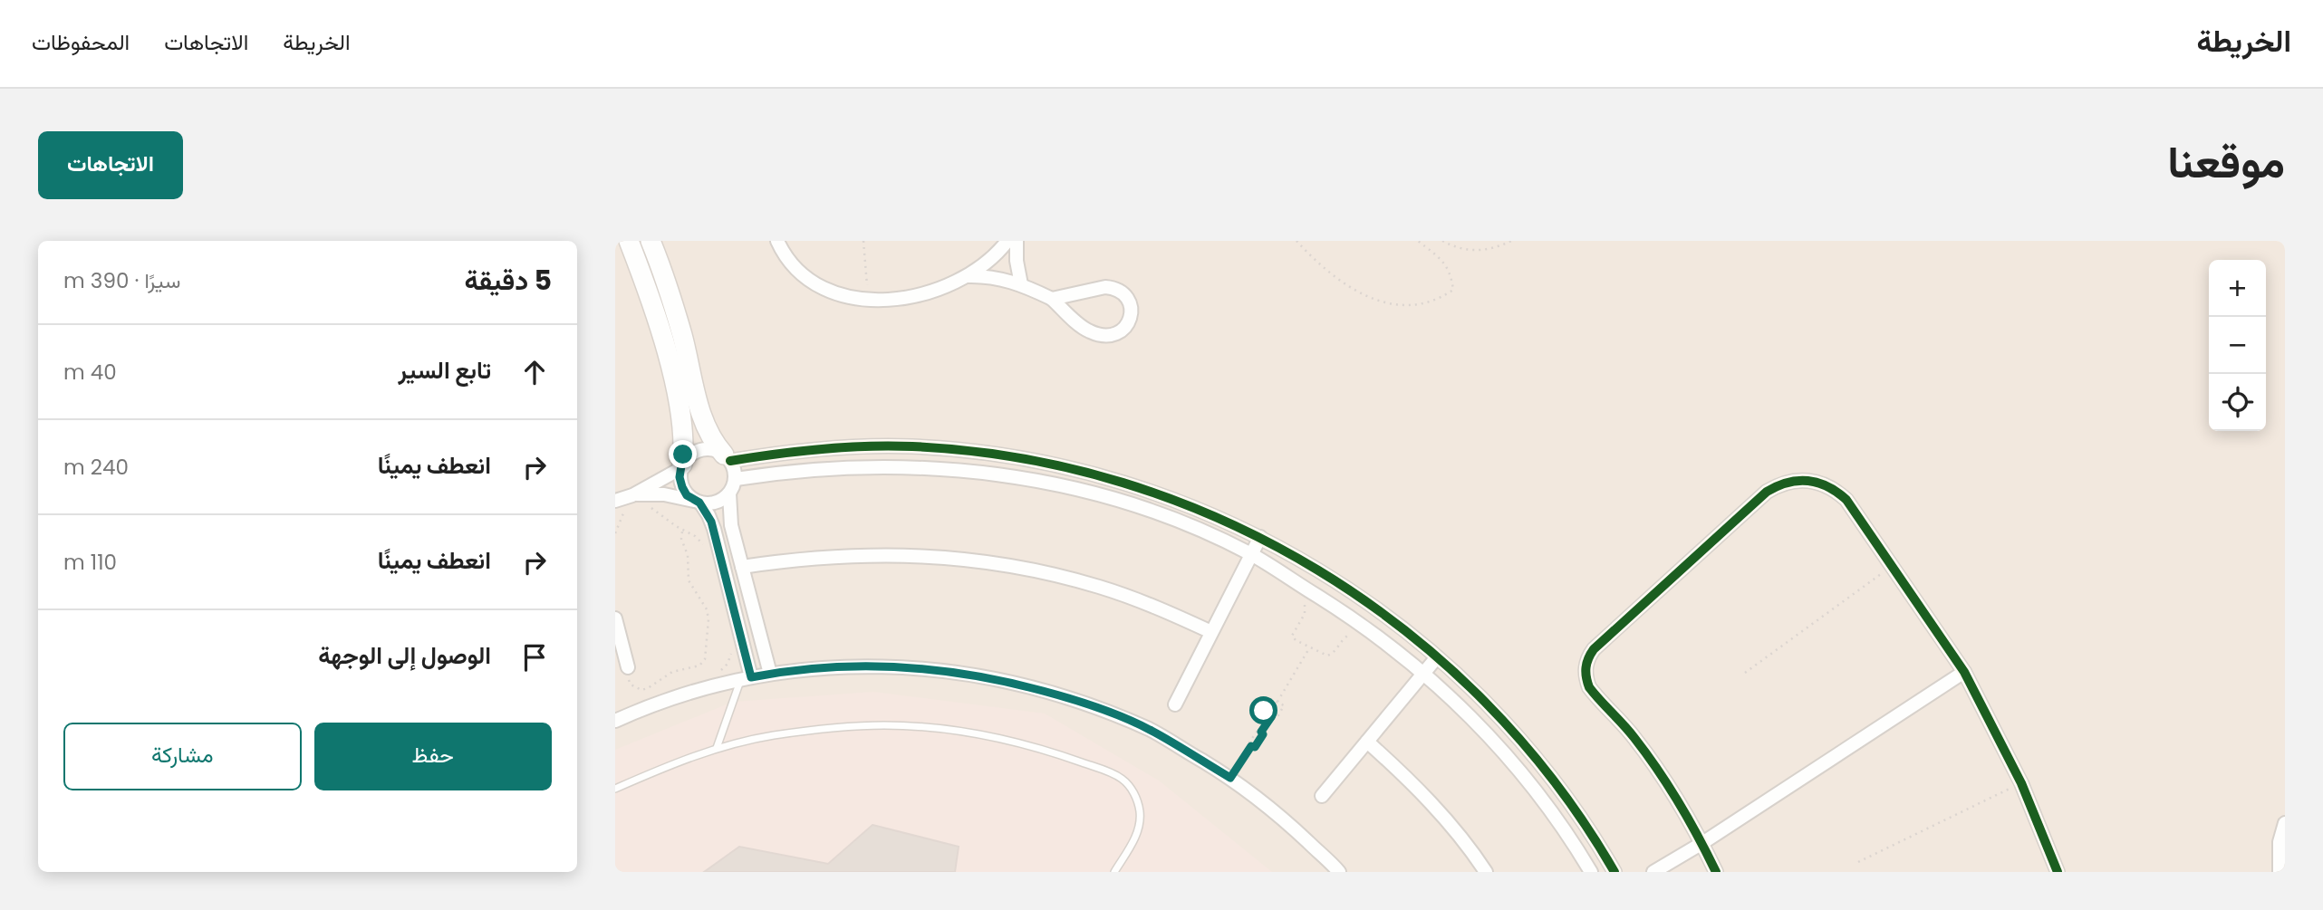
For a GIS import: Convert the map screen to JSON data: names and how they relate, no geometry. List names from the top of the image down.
{
  "page": {
    "header": "الخريطة",
    "nav": ["الخريطة", "الاتجاهات", "المحفوظات"],
    "title": "موقعنا",
    "buttons": [
      "الاتجاهات",
      ["حفظ", "مشاركة"]
    ],
    "heading": ["5 دقيقة", "سيرًا · 390 m"],
    "map_buttons": ["+", "−"],
    "list": [
      ["تابع السير", "40 m"],
      ["انعطف يمينًا", "240 m"],
      ["انعطف يمينًا", "110 m"],
      "الوصول إلى الوجهة"
    ]
  }
}
